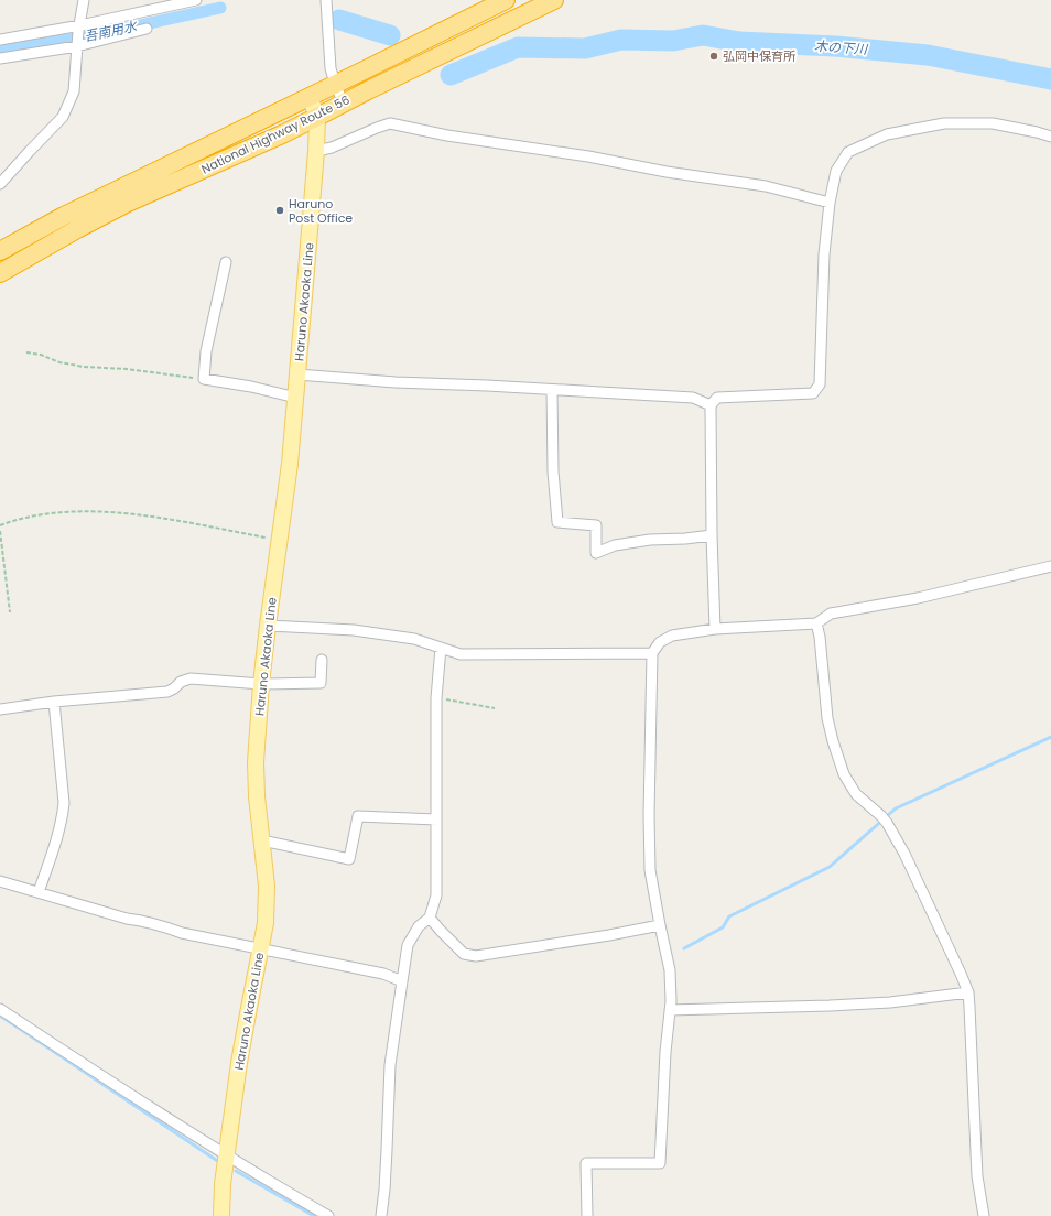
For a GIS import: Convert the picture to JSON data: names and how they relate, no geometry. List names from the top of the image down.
{
  "streets": {
    "highway": ["National Highway Route 56"],
    "main road": ["Haruno Akaoka Line"]
  },
  "crossings": [
    ["National Highway Route 56", "Haruno Akaoka Line"]
  ],
  "water": ["吾南用水", "木の下川"],
  "places": ["弘岡中保育所", "Haruno Post Office"]
}
